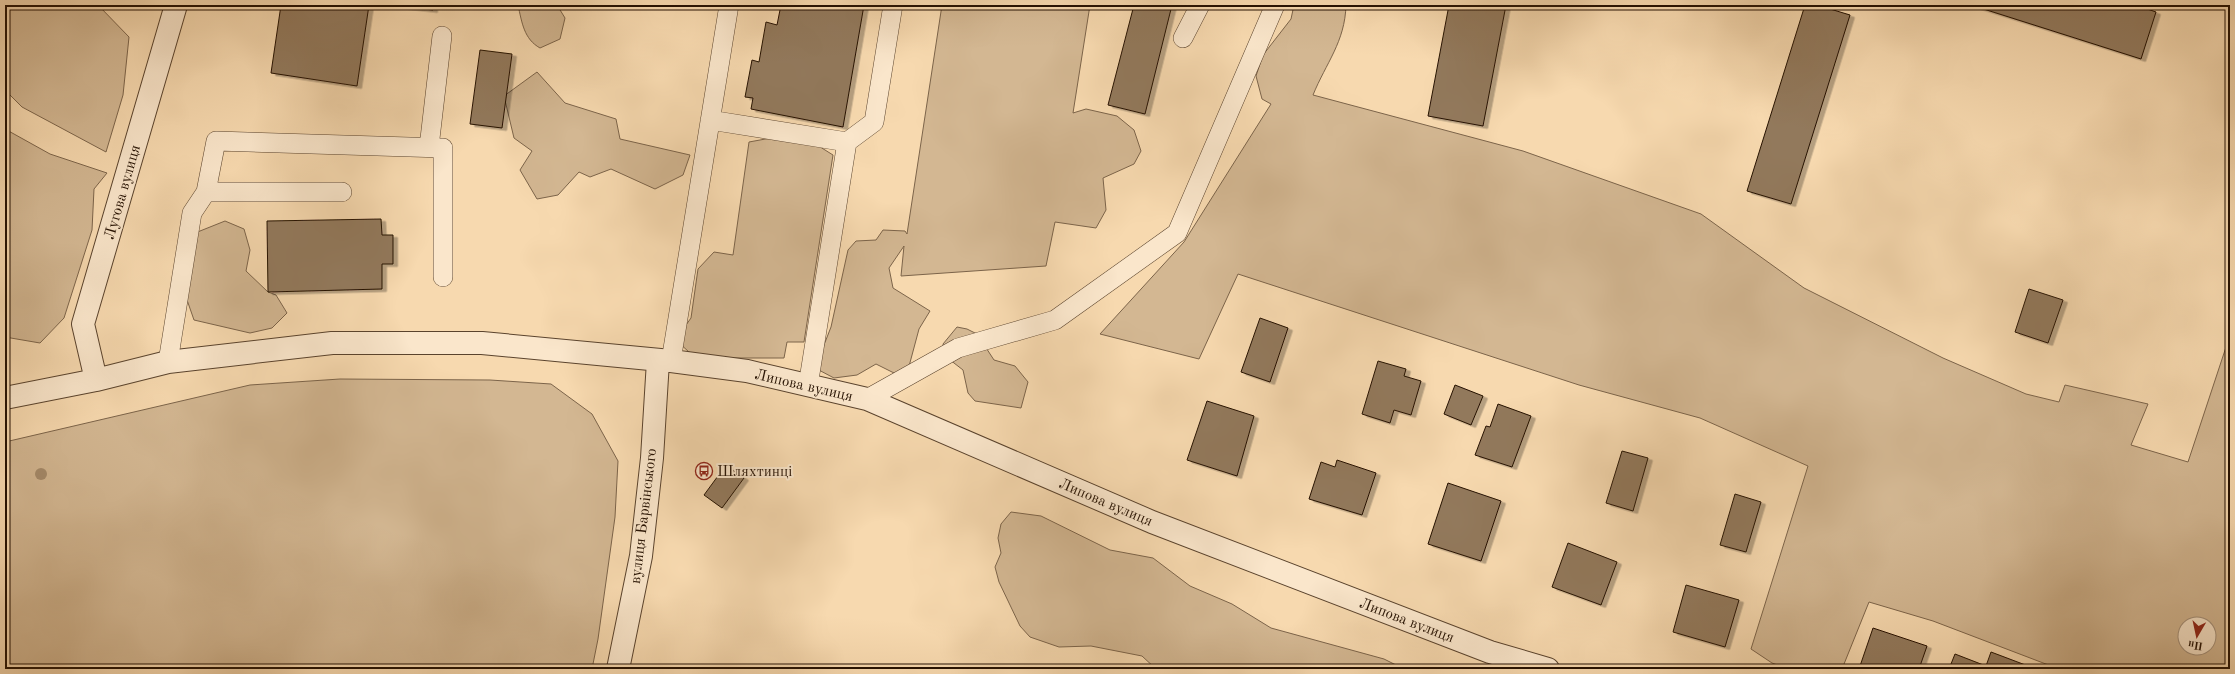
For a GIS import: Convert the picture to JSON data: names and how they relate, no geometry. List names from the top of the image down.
{
  "streets": {
    "street": ["Лугова вулиця", "Липова вулиця", "вулиця Барвінського"]
  },
  "crossings": [
    ["Лугова вулиця", "Липова вулиця"],
    ["Липова вулиця", "вулиця Барвінського"]
  ],
  "places": {
    "bus stop": ["Шляхтинці"]
  },
  "north": "bottom"
}
